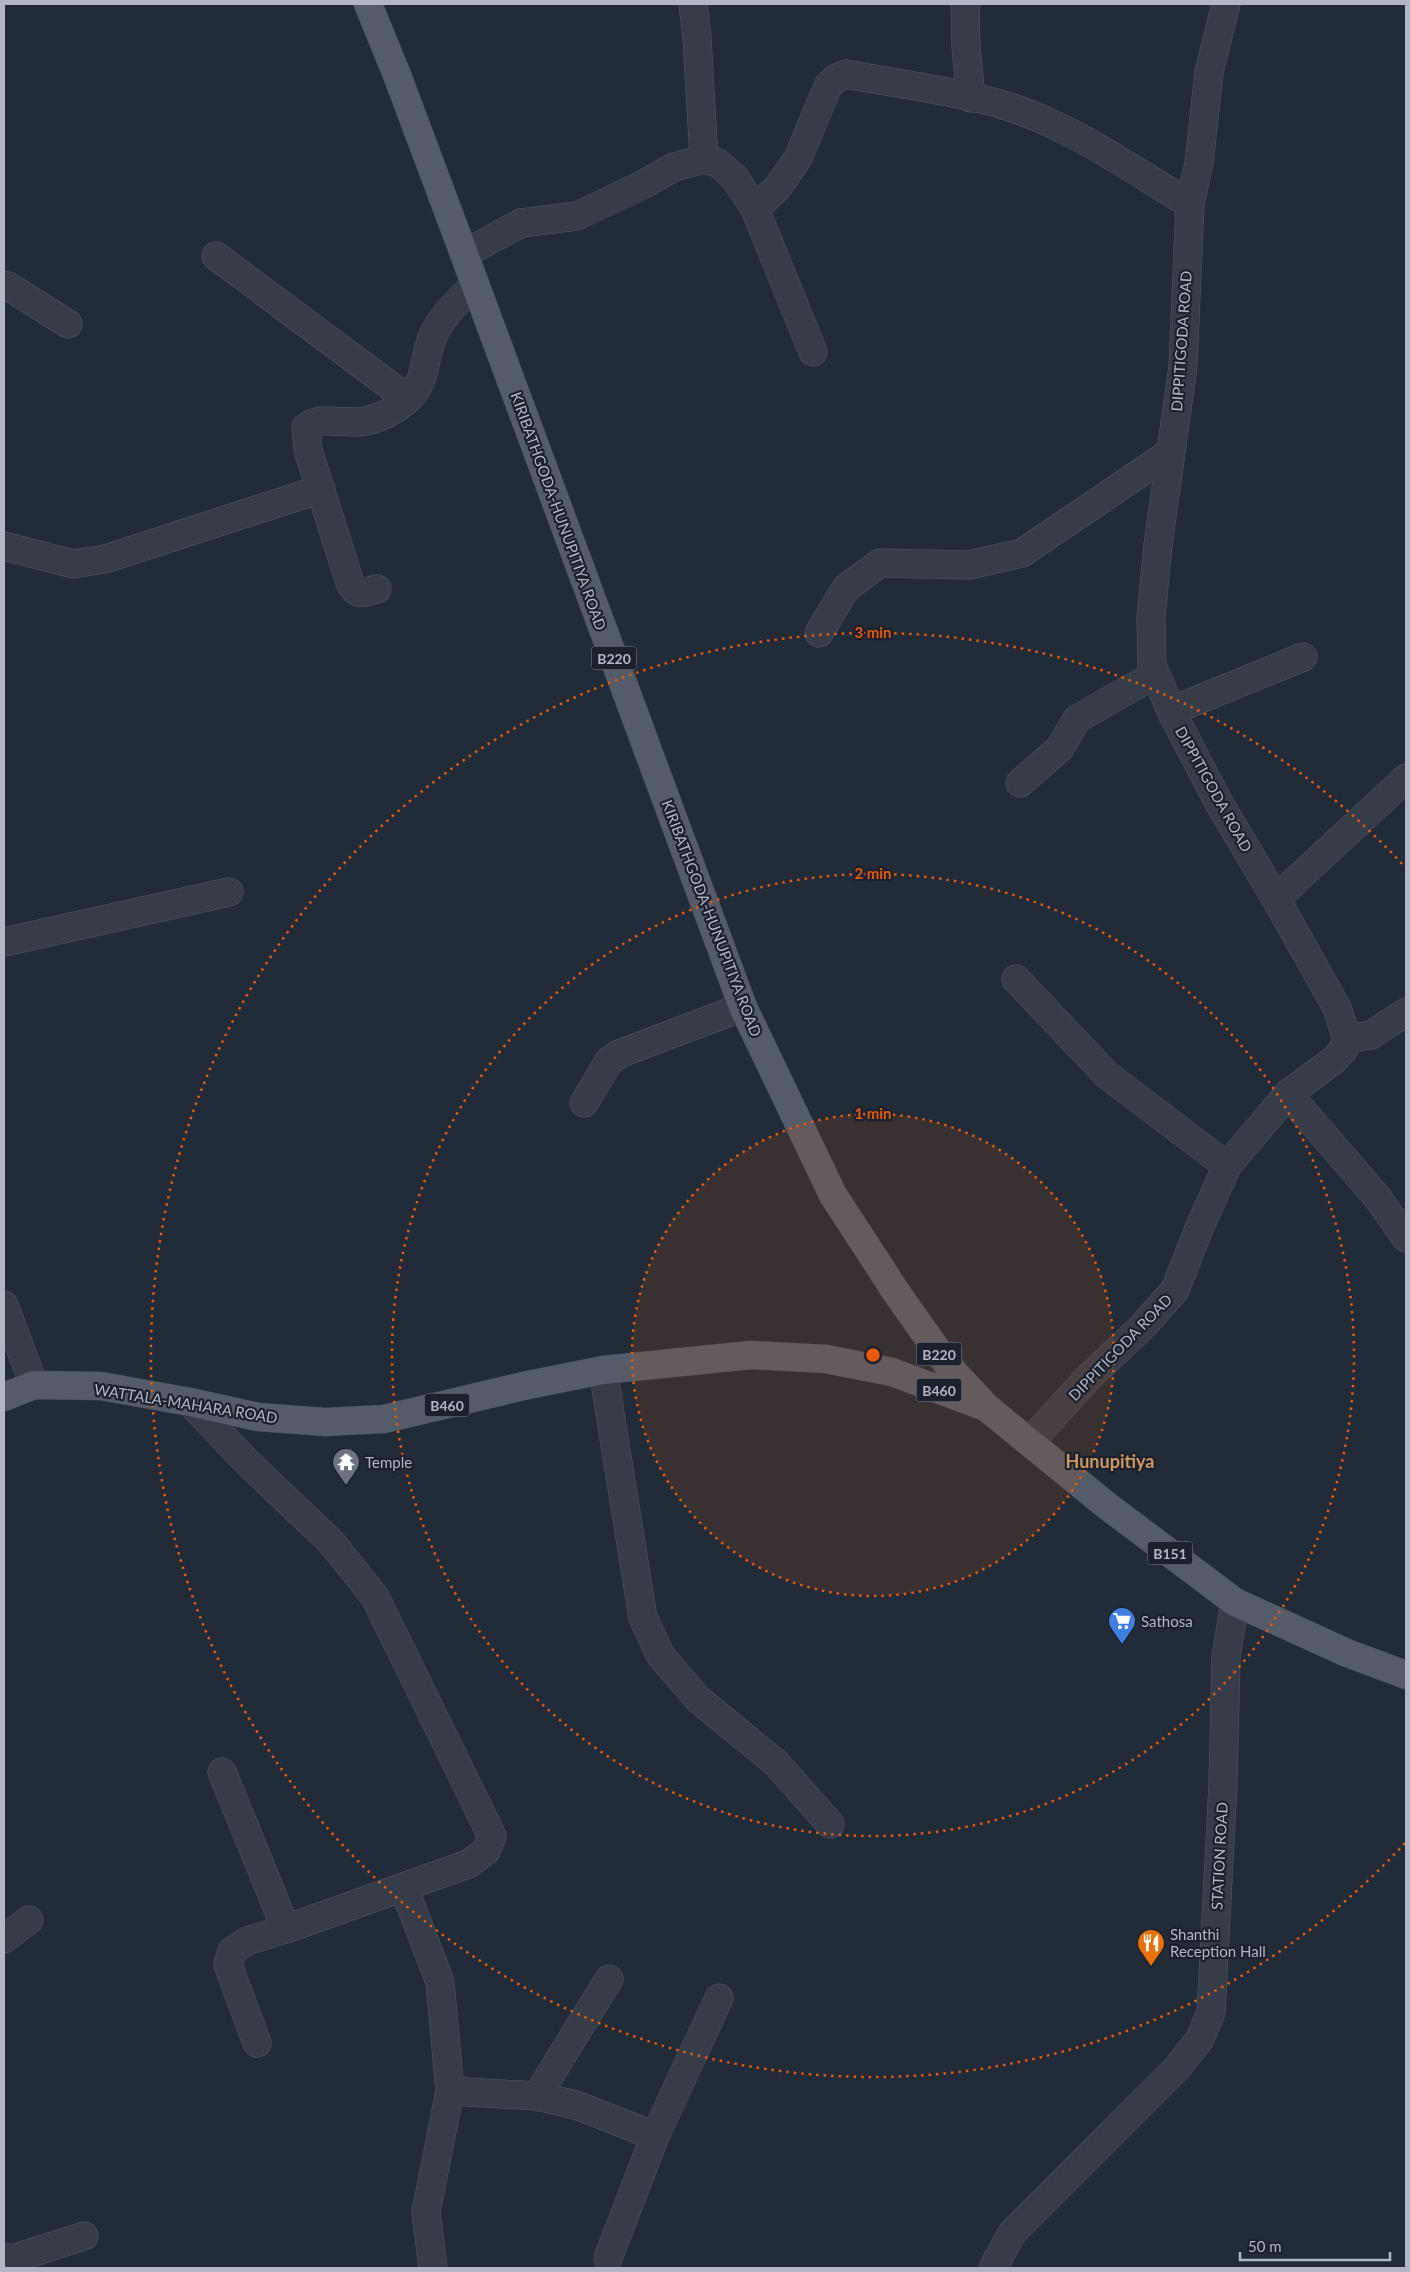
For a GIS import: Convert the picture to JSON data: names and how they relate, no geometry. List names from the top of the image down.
{
  "streets": {
    "main road": [
      "KIRIBATHGODA-HUNUPITIYA ROAD",
      "B220",
      "B460",
      "WATTALA-MAHARA ROAD",
      "B151"
    ],
    "street": ["DIPPITIGODA ROAD", "STATION ROAD"]
  },
  "crossings": [
    ["DIPPITIGODA ROAD", "KIRIBATHGODA-HUNUPITIYA ROAD"],
    ["KIRIBATHGODA-HUNUPITIYA ROAD", "WATTALA-MAHARA ROAD"],
    ["KIRIBATHGODA-HUNUPITIYA ROAD", "STATION ROAD"]
  ],
  "districts": ["Hunupitiya"],
  "places": {
    "temple": ["Temple"],
    "supermarket": ["Sathosa"],
    "restaurant": ["Shanthi Reception Hall"]
  },
  "scale_bar": "50 m",
  "rings": ["3 min", "2 min", "1 min"]
}
